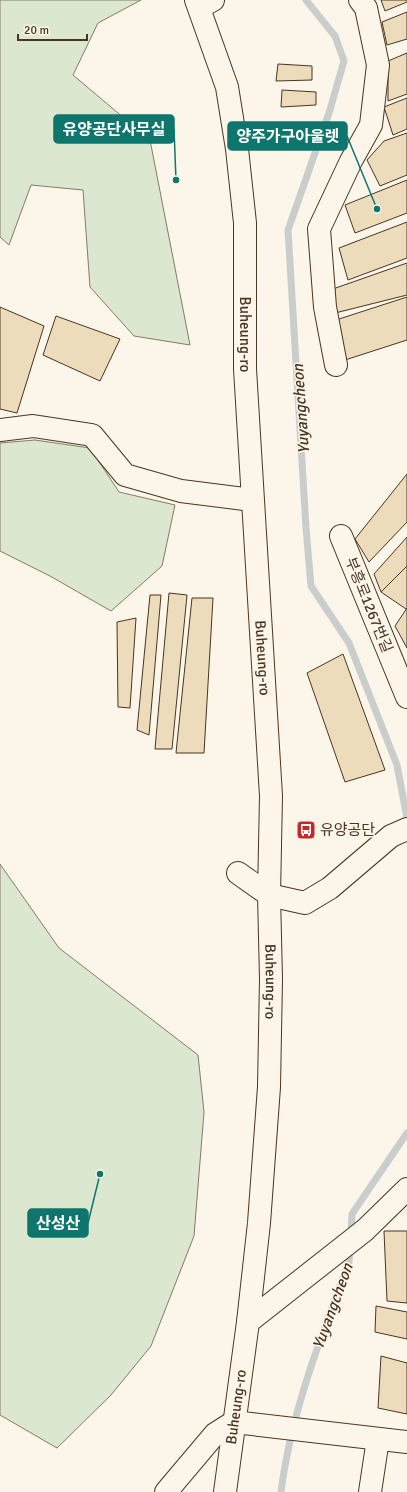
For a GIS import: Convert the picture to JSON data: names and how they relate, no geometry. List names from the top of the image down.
{
  "streets": {
    "main road": ["Buheung-ro", "부흥로1267번길"]
  },
  "water": ["Yuyangcheon"],
  "places": {
    "other": ["유양공단사무실", "양주가구아울렛", "산성산"],
    "bus stop": ["유양공단"]
  },
  "scale_bar": "20 m"
}
